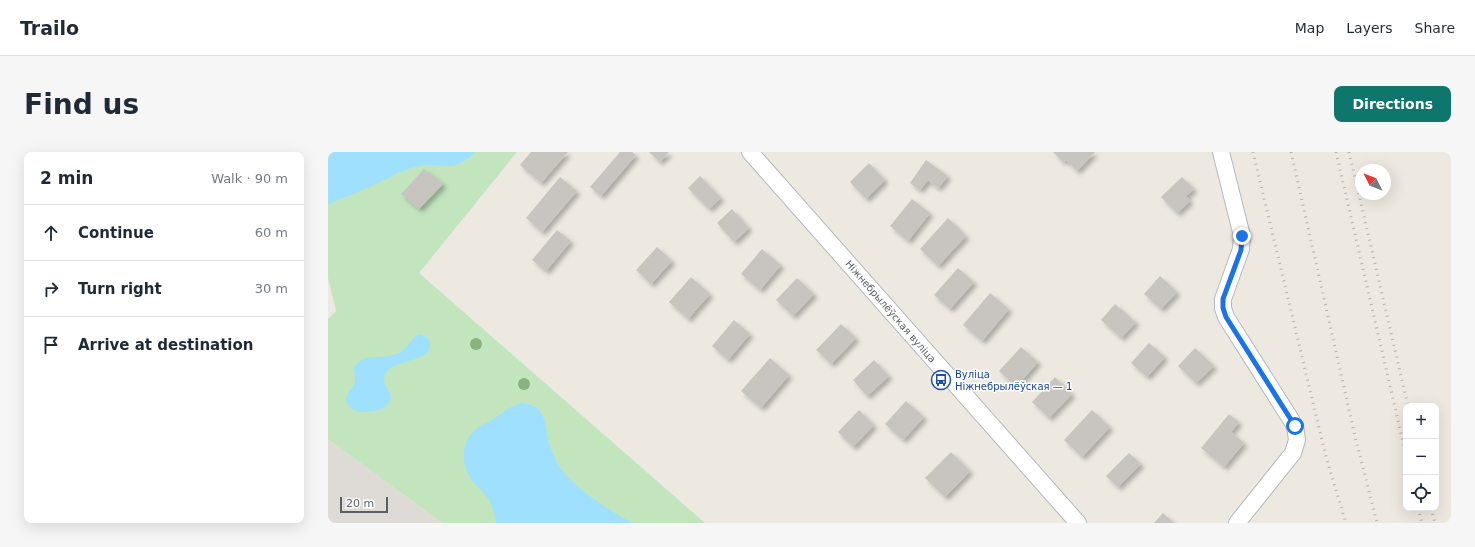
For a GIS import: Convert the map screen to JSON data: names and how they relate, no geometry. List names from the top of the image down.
{
  "streets": {
    "street": ["Ніжнебрылёўская вуліца"]
  },
  "places": {
    "bus stop": ["Вуліца Ніжнебрылёўская — 1"]
  },
  "scale_bar": "20 m",
  "north": "top left",
  "page": {
    "header": "Trailo",
    "nav": ["Map", "Layers", "Share"],
    "buttons": "Directions",
    "title": "Find us",
    "heading": ["2 min", "Walk · 90 m"],
    "list": [
      ["Continue", "60 m"],
      ["Turn right", "30 m"],
      "Arrive at destination"
    ],
    "map_buttons": ["+", "−"],
    "scale": "20 m"
  }
}
